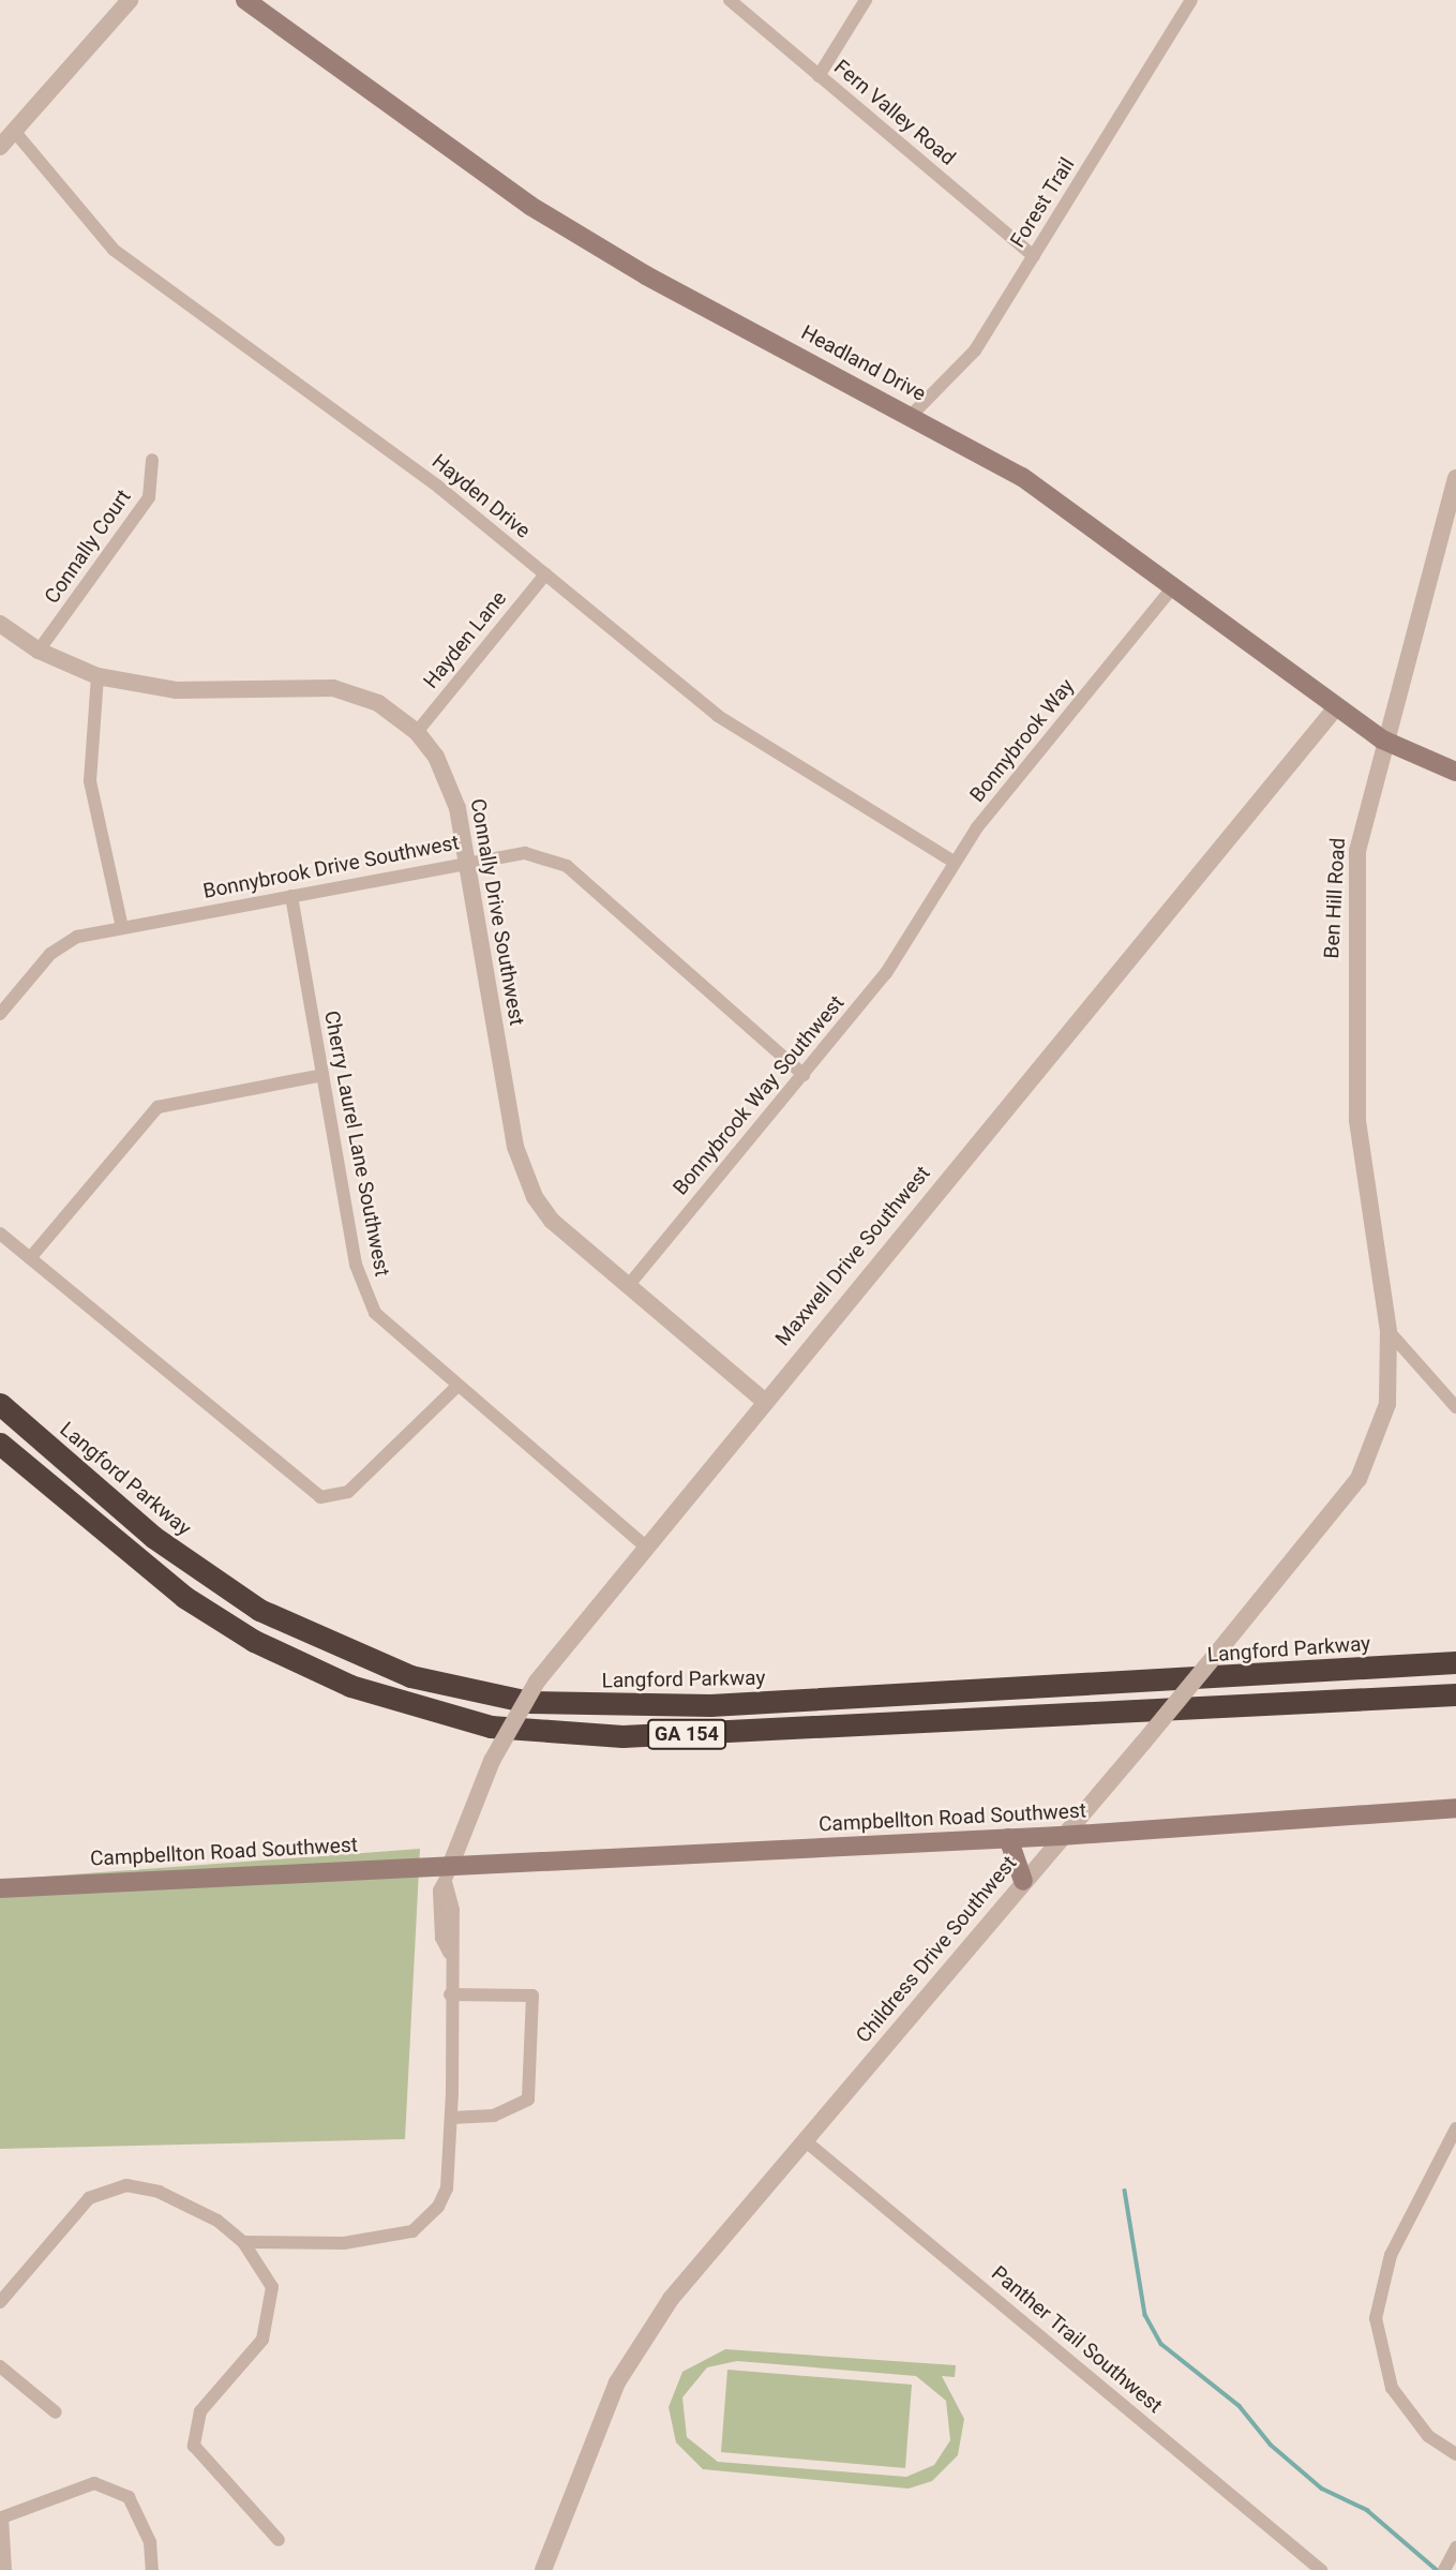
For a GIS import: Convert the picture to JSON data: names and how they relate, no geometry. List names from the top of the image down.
{
  "streets": {
    "highway": ["Langford Parkway", "GA 154"],
    "main road": ["Headland Drive", "Campbellton Road Southwest"],
    "street": [
      "Fern Valley Road",
      "Forest Trail",
      "Hayden Drive",
      "Connally Court",
      "Hayden Lane",
      "Bonnybrook Way",
      "Bonnybrook Drive Southwest",
      "Ben Hill Road",
      "Connally Drive Southwest",
      "Bonnybrook Way Southwest",
      "Cherry Laurel Lane Southwest",
      "Maxwell Drive Southwest",
      "Childress Drive Southwest",
      "Panther Trail Southwest"
    ]
  },
  "crossings": [
    ["Fern Valley Road", "Forest Trail"],
    ["Forest Trail", "Headland Drive"],
    ["Headland Drive", "Bonnybrook Way"],
    ["Headland Drive", "Ben Hill Road"],
    ["Headland Drive", "Maxwell Drive Southwest"],
    ["Hayden Drive", "Hayden Lane"],
    ["Hayden Drive", "Bonnybrook Way"],
    ["Connally Court", "Connally Drive Southwest"],
    ["Hayden Lane", "Connally Drive Southwest"],
    ["Bonnybrook Way", "Bonnybrook Way Southwest"],
    ["Bonnybrook Drive Southwest", "Connally Drive Southwest"],
    ["Bonnybrook Drive Southwest", "Bonnybrook Way Southwest"],
    ["Bonnybrook Drive Southwest", "Cherry Laurel Lane Southwest"],
    ["Ben Hill Road", "Childress Drive Southwest"],
    ["Connally Drive Southwest", "Bonnybrook Way Southwest"],
    ["Connally Drive Southwest", "Maxwell Drive Southwest"],
    ["Cherry Laurel Lane Southwest", "Maxwell Drive Southwest"],
    ["Maxwell Drive Southwest", "Campbellton Road Southwest"],
    ["Campbellton Road Southwest", "Childress Drive Southwest"],
    ["Childress Drive Southwest", "Panther Trail Southwest"]
  ]
}
